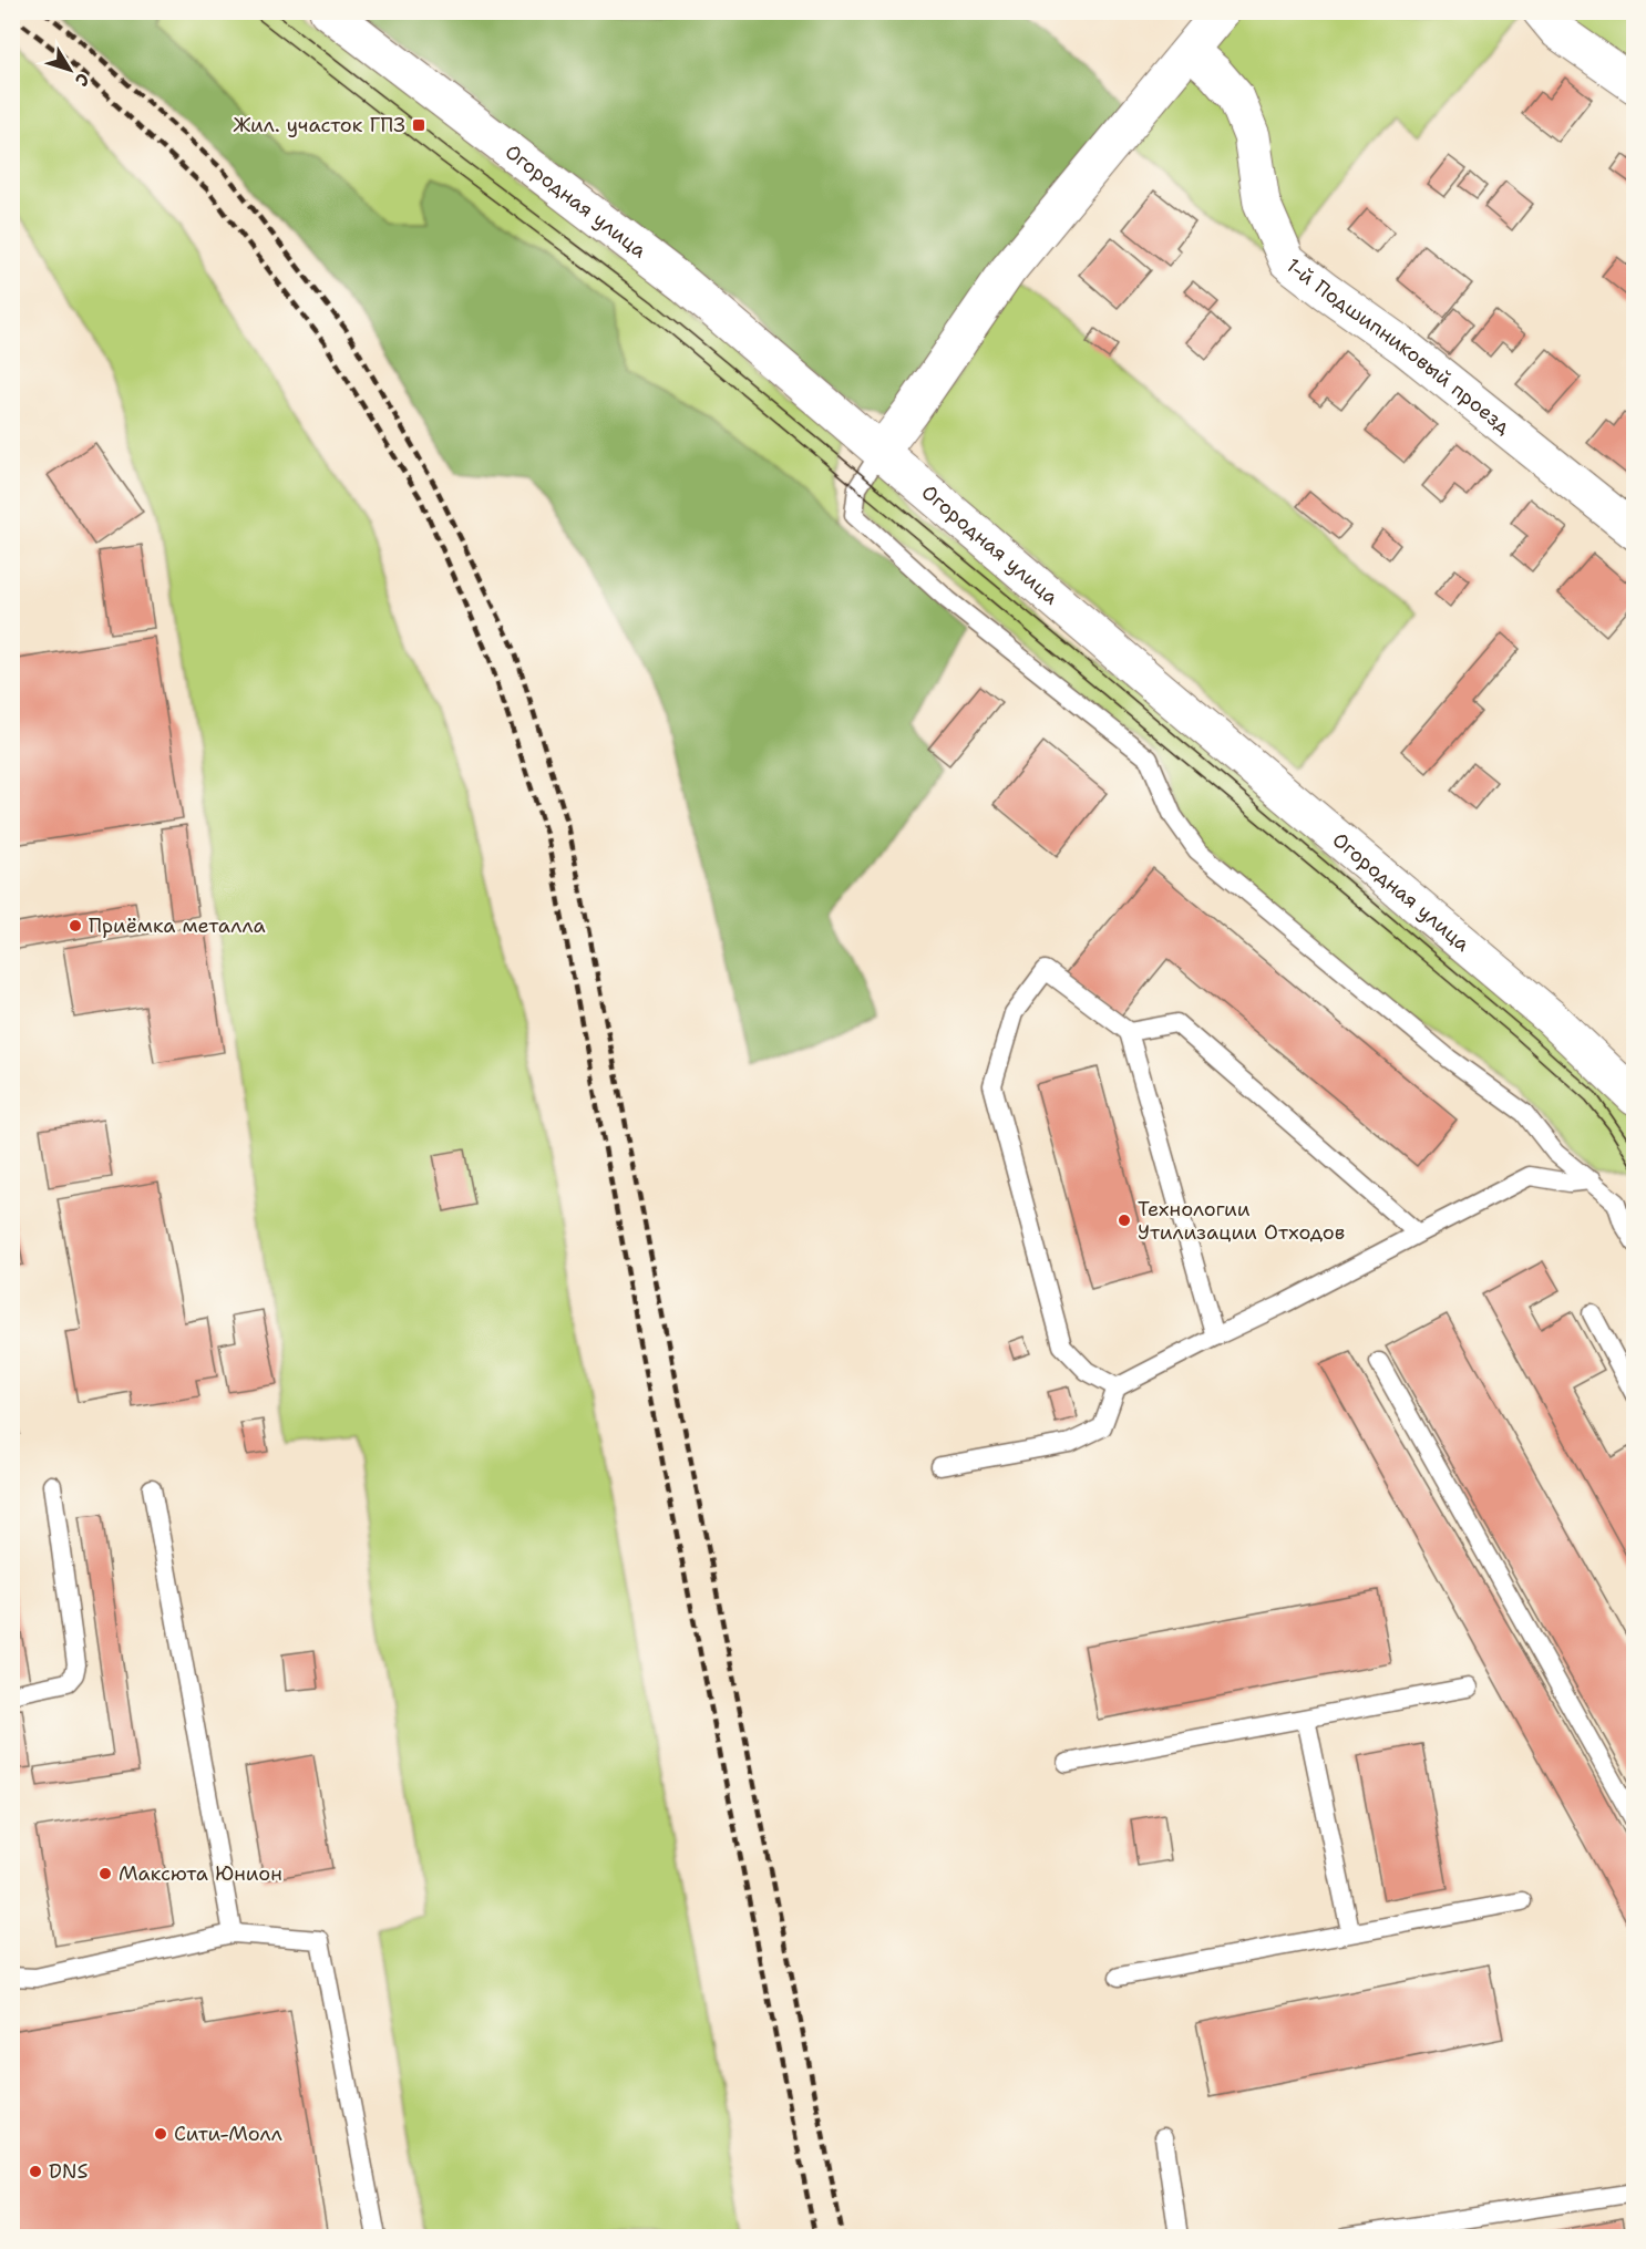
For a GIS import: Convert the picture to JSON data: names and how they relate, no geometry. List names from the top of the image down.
{
  "streets": {
    "street": ["Огородная улица", "1-й Подшипниковый проезд"]
  },
  "places": {
    "transit": ["Жил. участок ГПЗ"],
    "other": [
      "Приёмка металла",
      "Технологии Утилизации Отходов",
      "Максюта Юнион",
      "Сити-Молл",
      "DNS"
    ]
  },
  "north": "bottom right"
}
